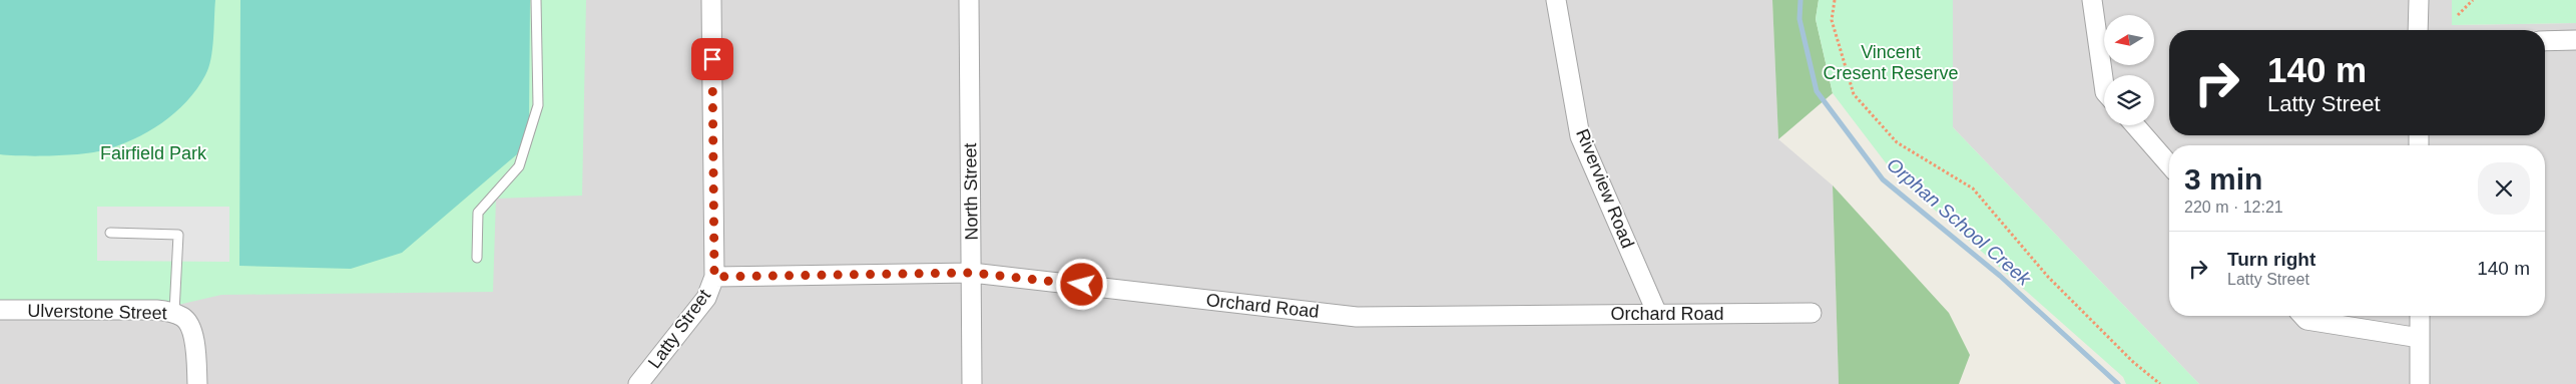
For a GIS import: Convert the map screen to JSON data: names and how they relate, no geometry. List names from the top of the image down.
{
  "streets": {
    "street": [
      "Riverview Road",
      "North Street",
      "Orchard Road",
      "Ulverstone Street",
      "Latty Street"
    ]
  },
  "crossings": [
    ["Riverview Road", "Orchard Road"],
    ["North Street", "Orchard Road"],
    ["Orchard Road", "Latty Street"]
  ],
  "water": ["Orphan School Creek"],
  "parks": ["Vincent Cresent Reserve", "Fairfield Park"],
  "north": "left",
  "page": {
    "turn": ["140 m", "Latty Street"],
    "heading": ["3 min", "220 m · 12:21"],
    "list": [
      {
        "name": "Turn right",
        "note": "Latty Street",
        "value": "140 m"
      }
    ]
  }
}
